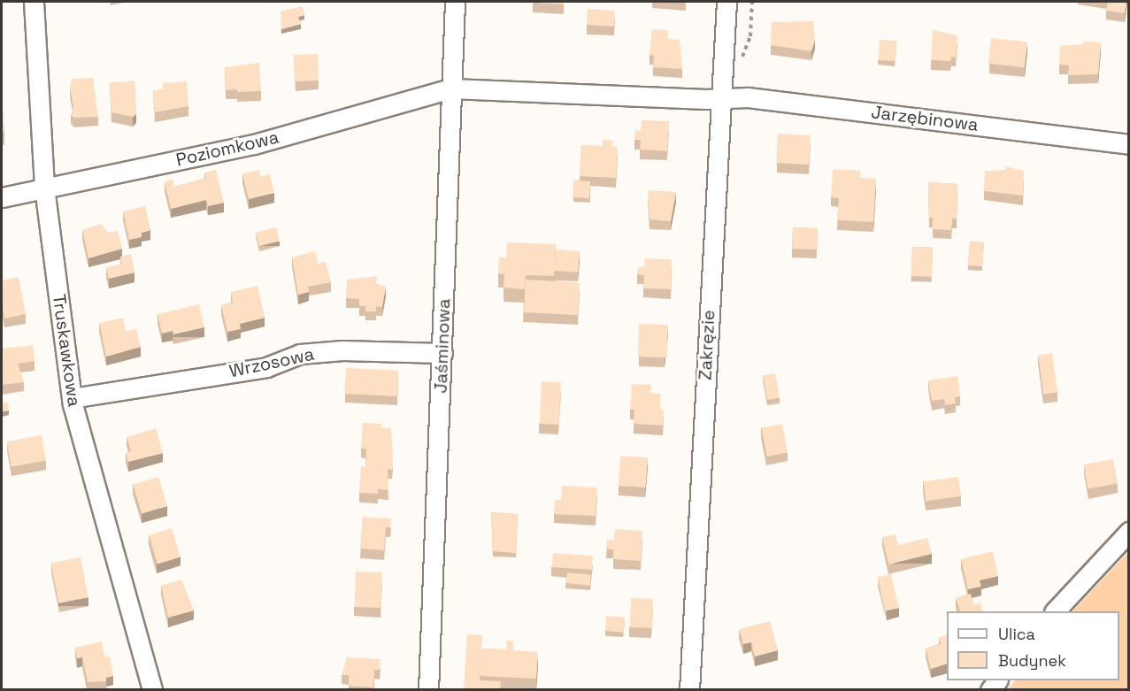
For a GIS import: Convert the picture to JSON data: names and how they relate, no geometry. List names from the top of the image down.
{
  "streets": {
    "street": [
      "Jarzębinowa",
      "Poziomkowa",
      "Zakręzie",
      "Jaśminowa",
      "Truskawkowa",
      "Wrzosowa"
    ]
  },
  "crossings": [
    ["Jarzębinowa", "Poziomkowa"],
    ["Jarzębinowa", "Zakręzie"],
    ["Poziomkowa", "Zakręzie"],
    ["Poziomkowa", "Jaśminowa"],
    ["Poziomkowa", "Truskawkowa"],
    ["Jaśminowa", "Wrzosowa"],
    ["Truskawkowa", "Wrzosowa"]
  ],
  "legend": ["Ulica", "Budynek"]
}
